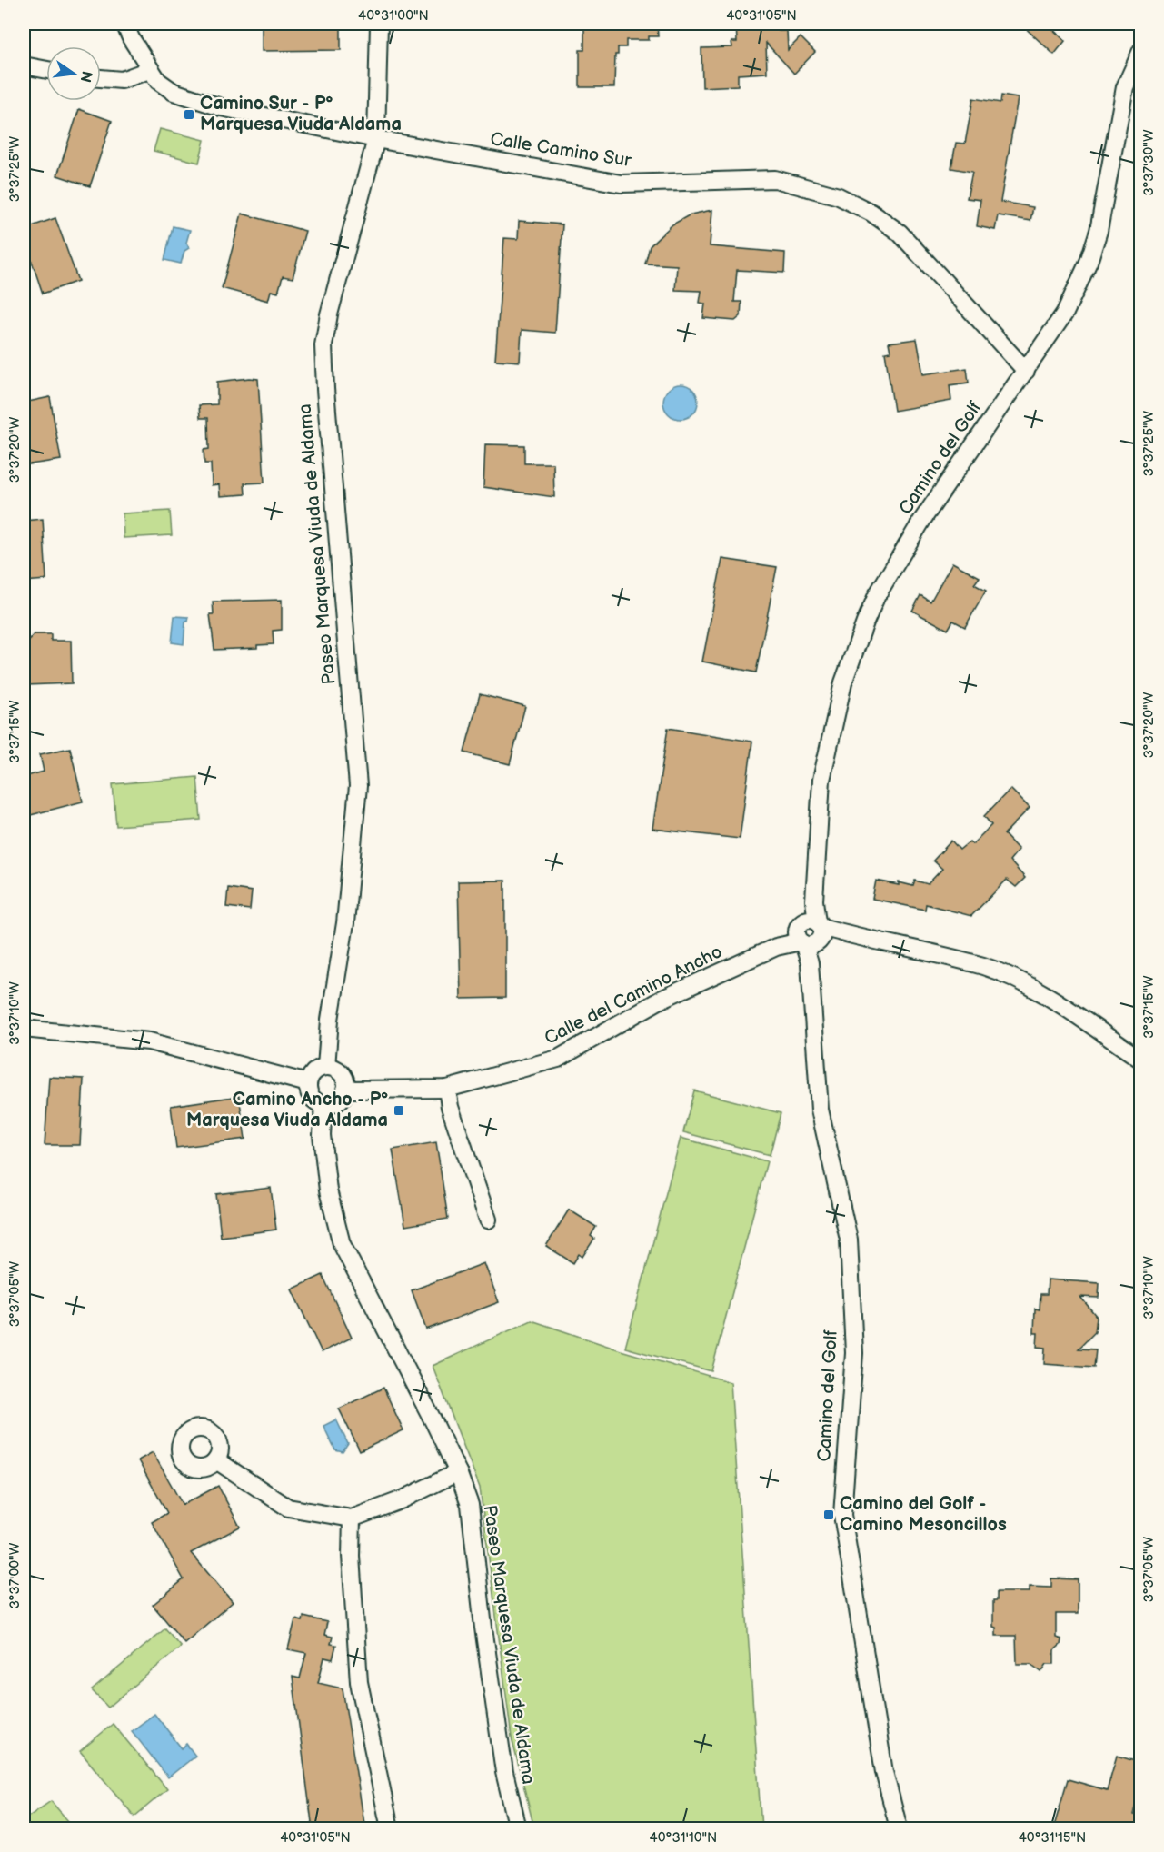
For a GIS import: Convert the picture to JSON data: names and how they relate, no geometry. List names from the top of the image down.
{
  "streets": {
    "street": [
      "Calle Camino Sur",
      "Camino del Golf",
      "Paseo Marquesa Viuda de Aldama",
      "Calle del Camino Ancho"
    ]
  },
  "crossings": [
    ["Calle Camino Sur", "Camino del Golf"],
    ["Calle Camino Sur", "Paseo Marquesa Viuda de Aldama"],
    ["Camino del Golf", "Calle del Camino Ancho"],
    ["Paseo Marquesa Viuda de Aldama", "Calle del Camino Ancho"]
  ],
  "places": {
    "transit": ["Camino Sur - Pº Marquesa Viuda Aldama", "Camino Ancho - Pº Marquesa Viuda Aldama", "Camino del Golf - Camino Mesoncillos"]
  },
  "north": "right",
  "coordinates": [
    "40°31'00\"N",
    "40°31'05\"N",
    "3°37'30\"W",
    "3°37'25\"W",
    "3°37'20\"W",
    "3°37'15\"W",
    "3°37'10\"W",
    "3°37'05\"W",
    "3°37'00\"W",
    "40°31'10\"N",
    "40°31'15\"N"
  ]
}
